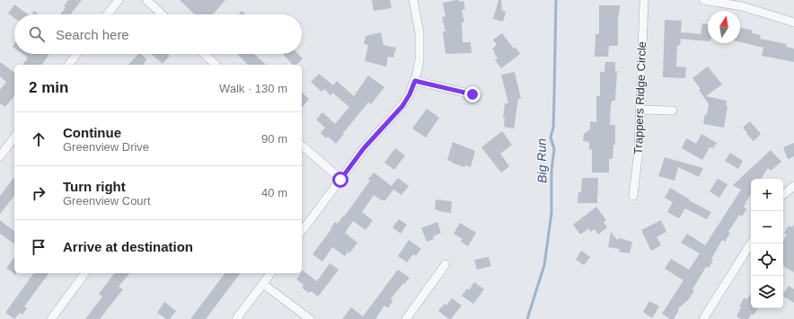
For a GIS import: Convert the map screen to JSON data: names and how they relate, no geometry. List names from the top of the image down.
{
  "streets": {
    "street": ["Trappers Ridge Circle"]
  },
  "water": ["Big Run"],
  "north": "top",
  "page": {
    "search": "Search here",
    "heading": ["2 min", "Walk · 130 m"],
    "list": [
      ["Continue", "Greenview Drive", "90 m"],
      ["Turn right", "Greenview Court", "40 m"],
      "Arrive at destination"
    ],
    "map_buttons": ["+", "−"]
  }
}
